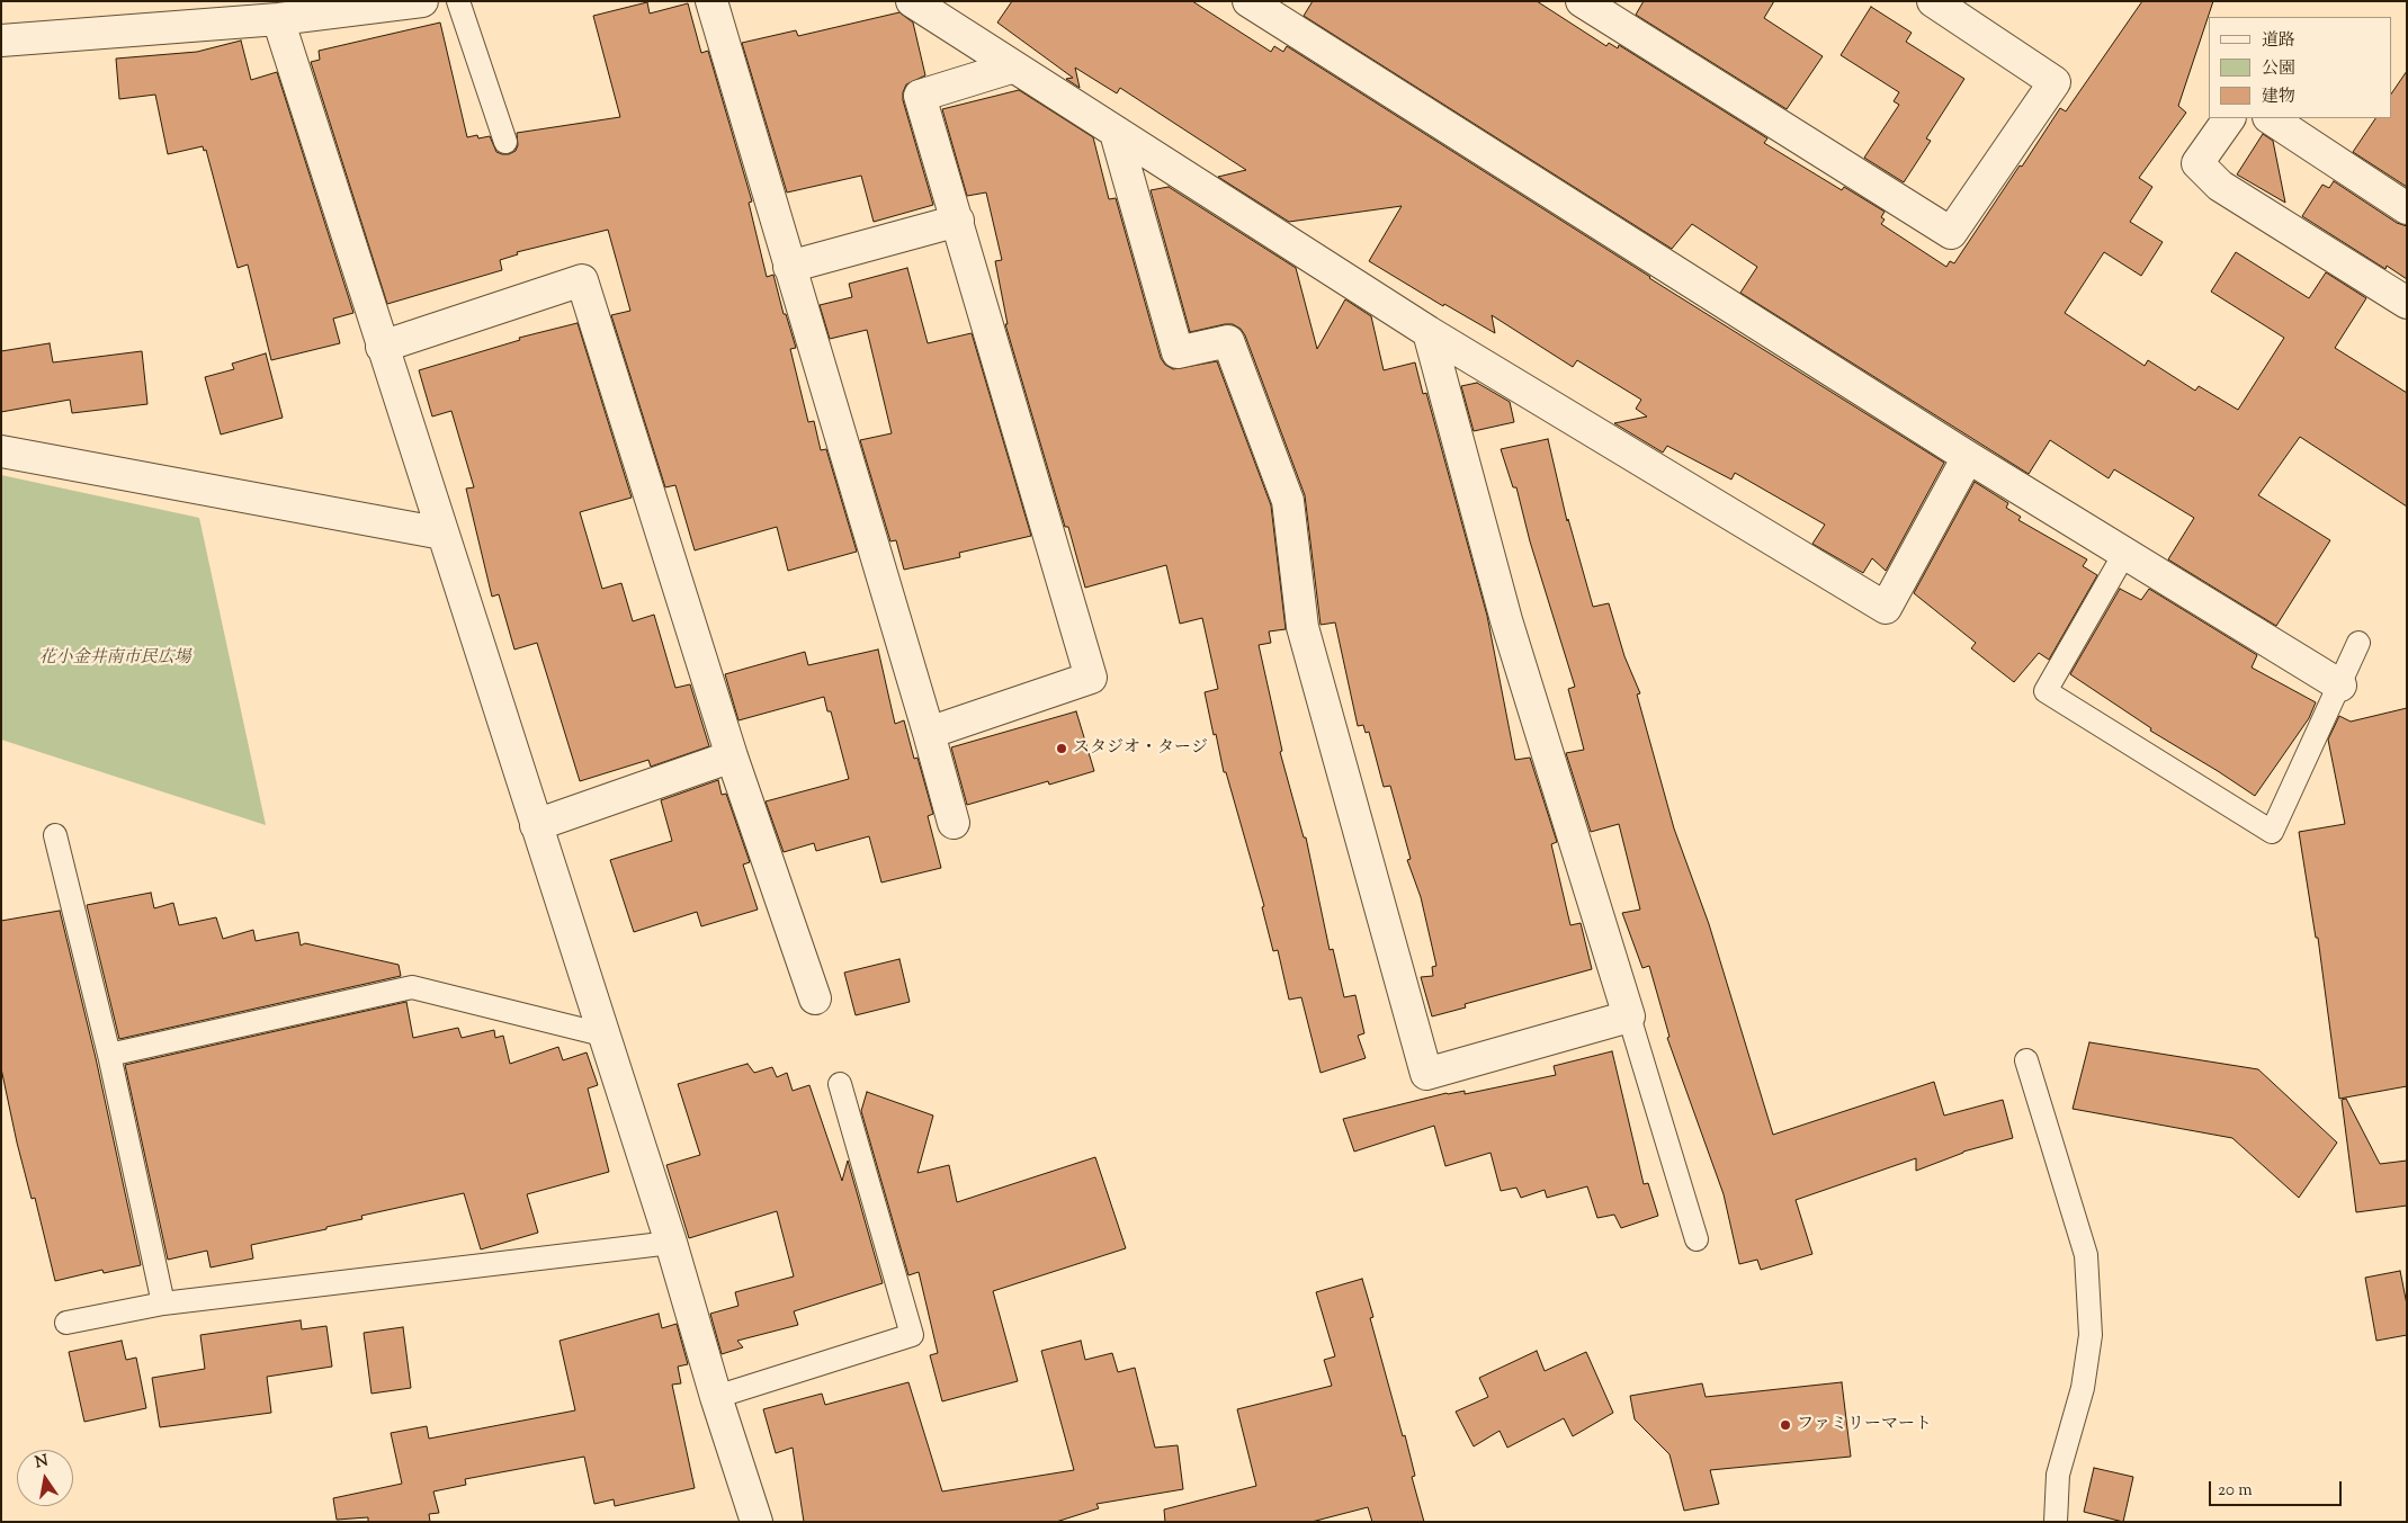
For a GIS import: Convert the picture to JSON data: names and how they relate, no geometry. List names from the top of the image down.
{
  "parks": ["花小金井南市民広場"],
  "places": ["スタジオ・タージ", "ファミリーマート"],
  "legend": ["道路", "公園", "建物"],
  "scale_bar": "20 m",
  "north": "top"
}
